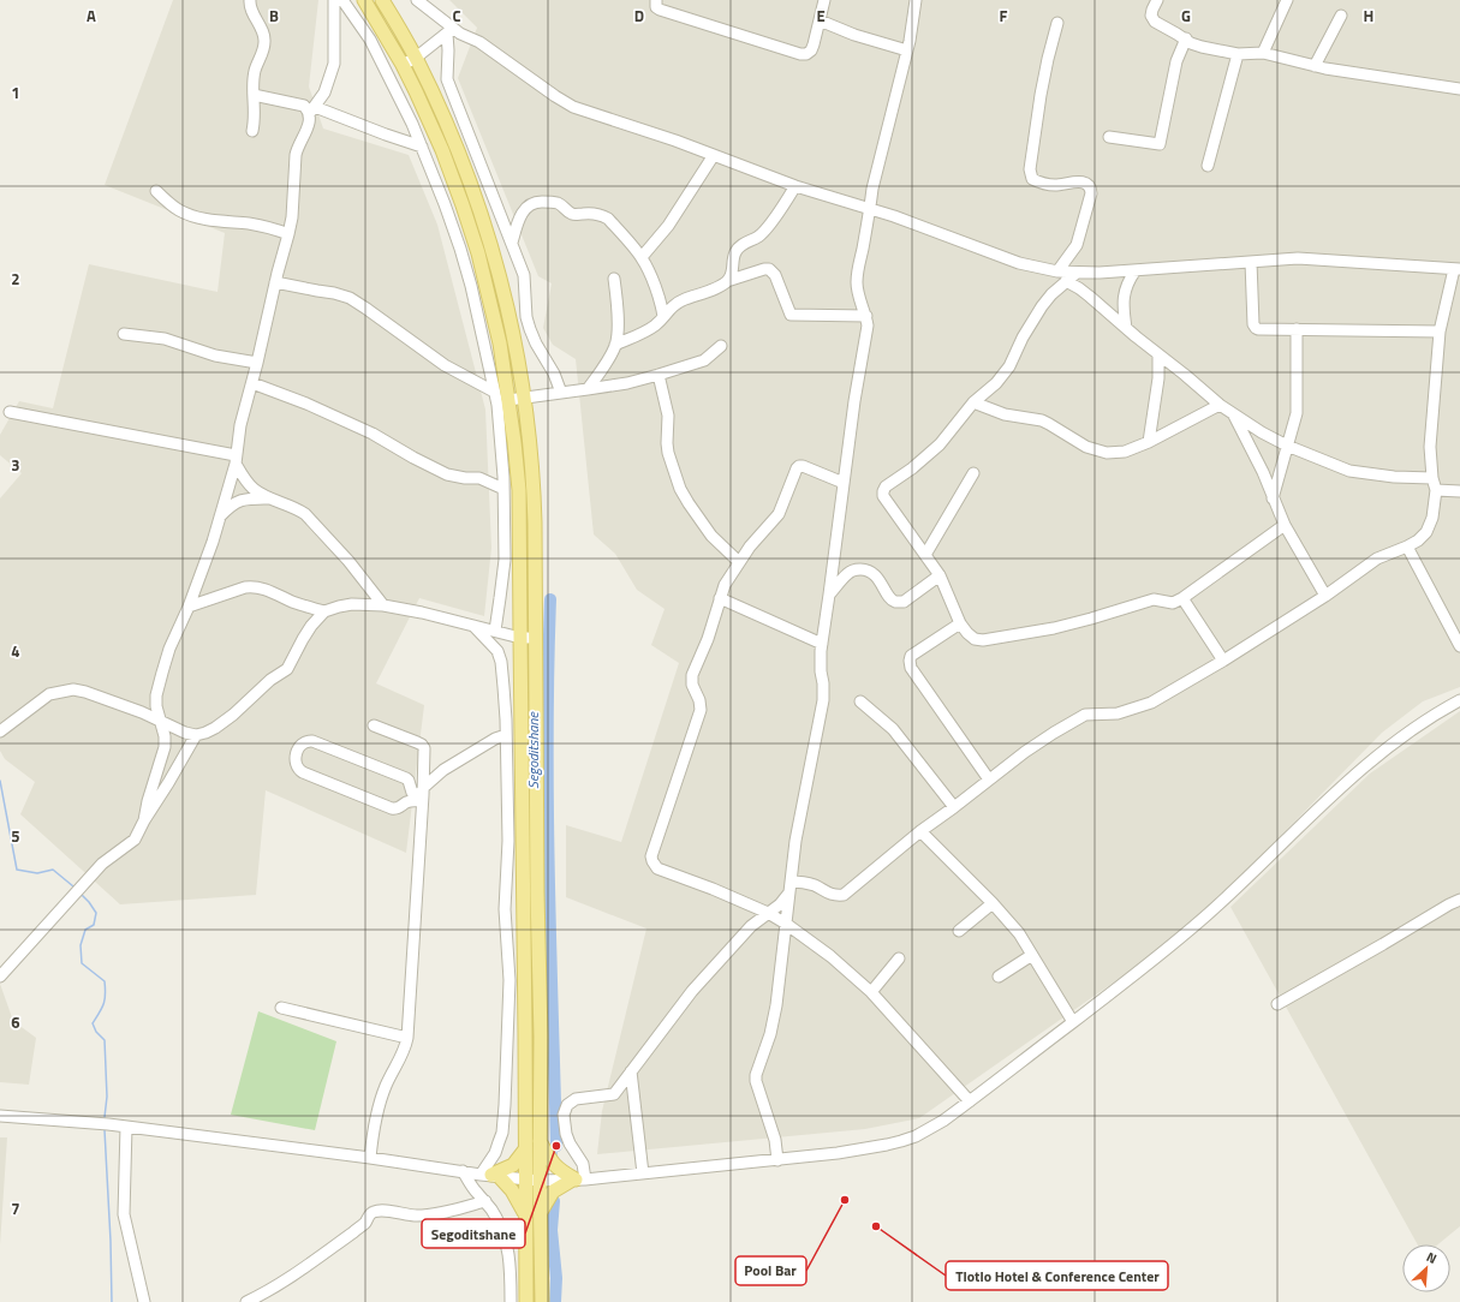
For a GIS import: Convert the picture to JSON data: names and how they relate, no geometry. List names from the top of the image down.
{
  "water": ["Segoditshane"],
  "places": ["Segoditshane", "Pool Bar", "Tlotlo Hotel & Conference Center"],
  "north": "top right",
  "grid": {
    "columns": [
      "A",
      "B",
      "C",
      "D",
      "E",
      "F",
      "G",
      "H"
    ],
    "rows": [
      "1",
      "2",
      "3",
      "4",
      "5",
      "6",
      "7"
    ]
  }
}
